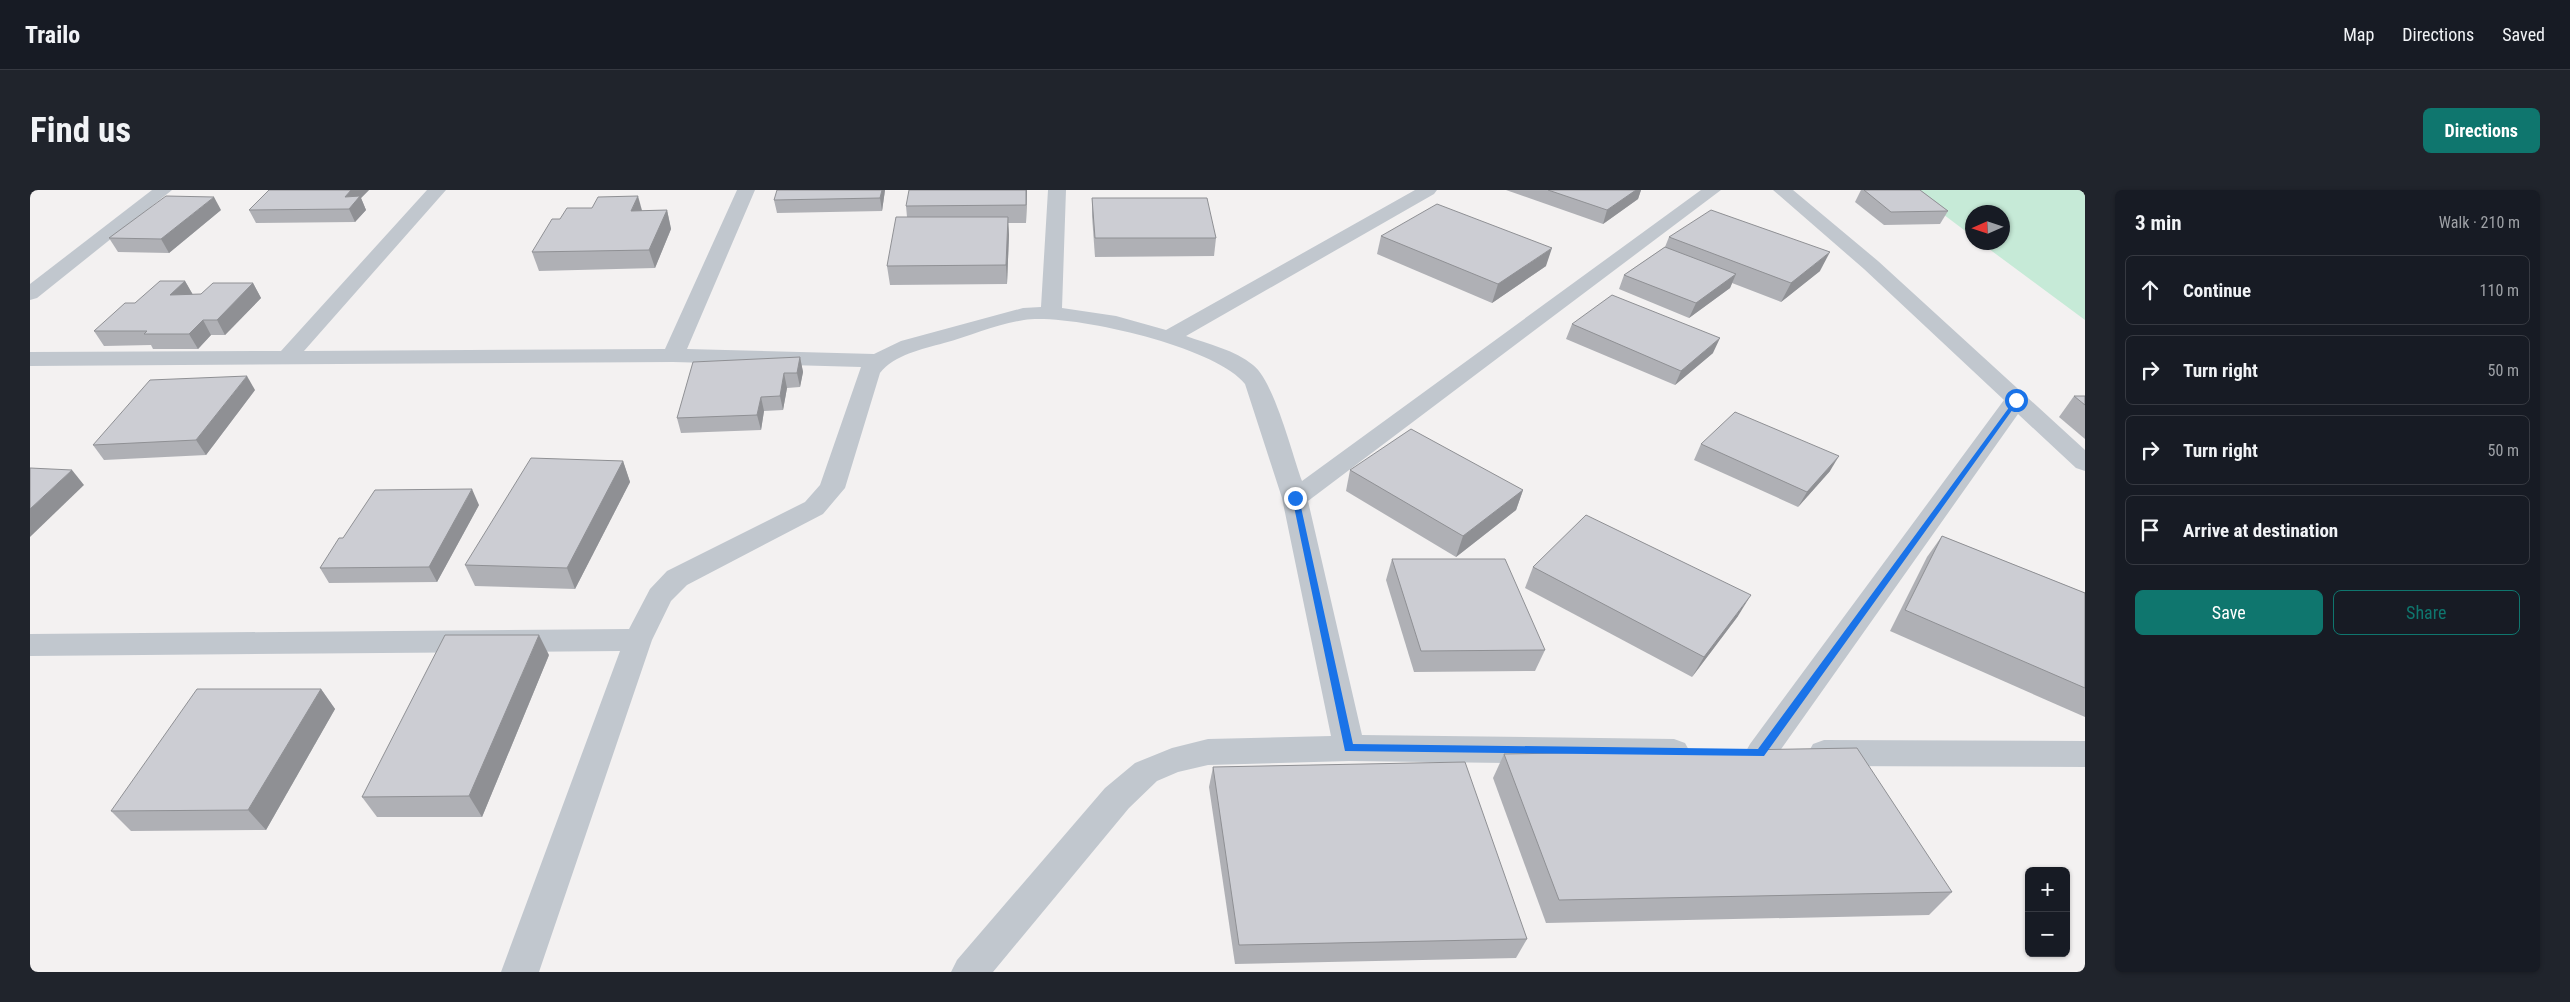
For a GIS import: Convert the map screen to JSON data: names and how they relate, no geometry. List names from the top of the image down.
{
  "north": "left",
  "page": {
    "header": "Trailo",
    "nav": ["Map", "Directions", "Saved"],
    "buttons": [
      "Directions",
      ["Save", "Share"]
    ],
    "title": "Find us",
    "heading": ["3 min", "Walk · 210 m"],
    "list": [
      ["Continue", "110 m"],
      ["Turn right", "50 m"],
      ["Turn right", "50 m"],
      "Arrive at destination"
    ],
    "map_buttons": ["+", "−"]
  }
}
